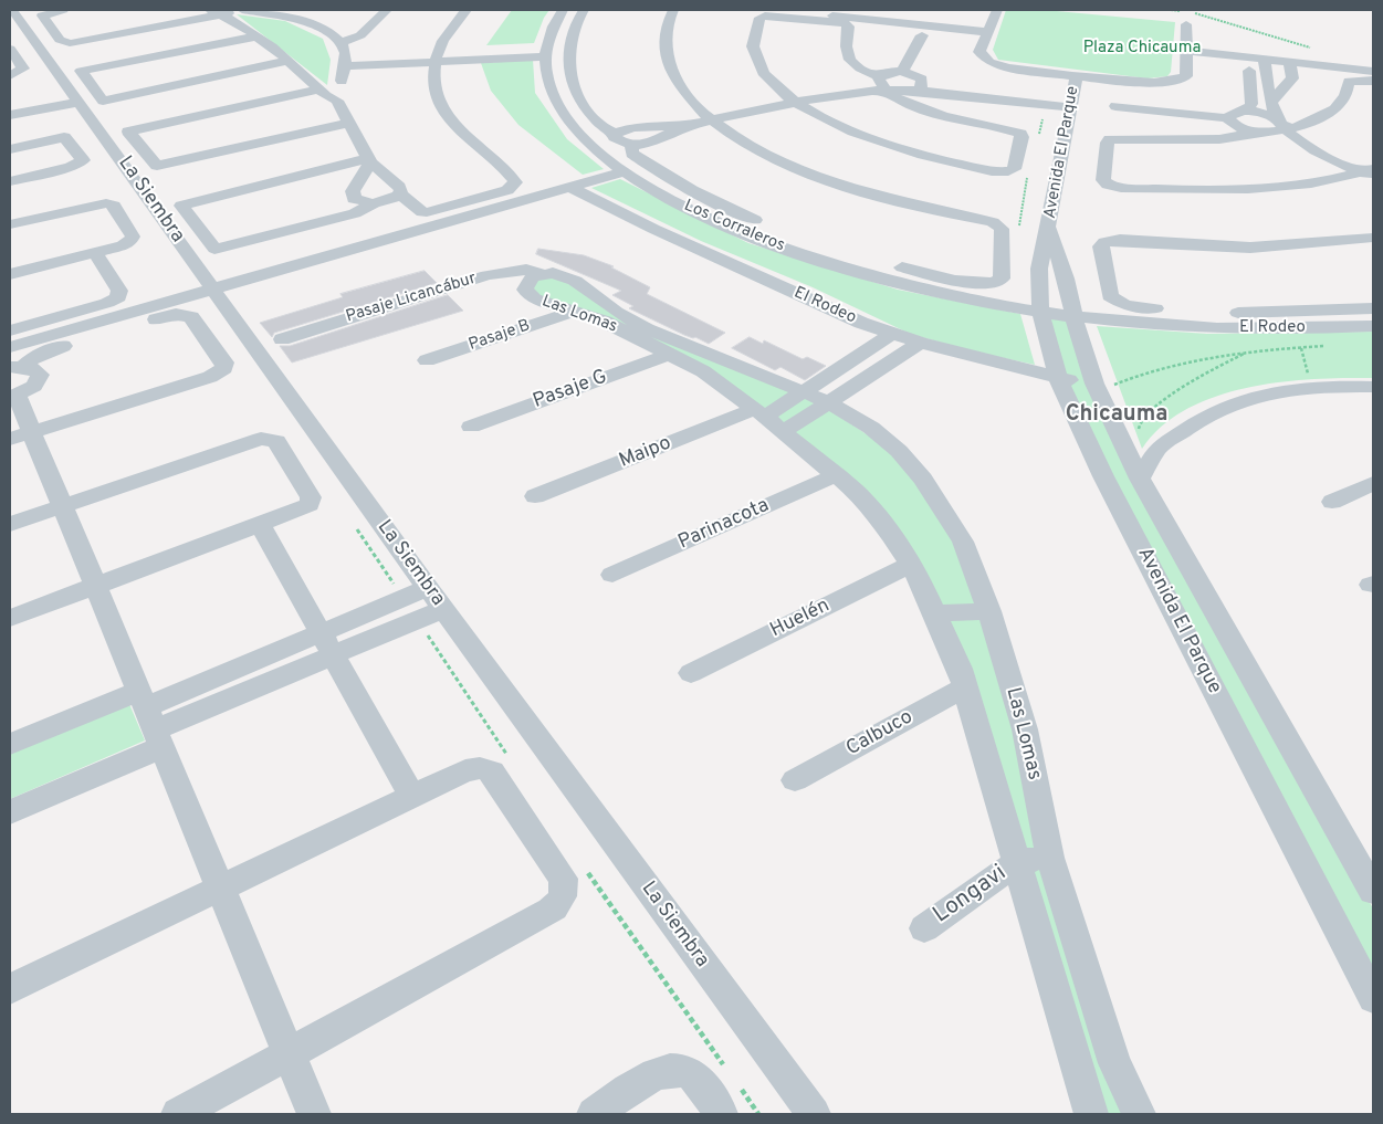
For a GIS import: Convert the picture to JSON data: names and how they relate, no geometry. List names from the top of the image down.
{
  "streets": {
    "street": [
      "Avenida El Parque",
      "La Siembra",
      "Los Corraleros",
      "Pasaje Licancábur",
      "El Rodeo",
      "Las Lomas",
      "Pasaje B",
      "Pasaje G",
      "Maipo",
      "Parinacota",
      "Huelén",
      "Calbuco",
      "Longavi"
    ]
  },
  "crossings": [
    ["Avenida El Parque", "Los Corraleros"],
    ["Avenida El Parque", "El Rodeo"],
    ["Los Corraleros", "El Rodeo"],
    ["Pasaje Licancábur", "Las Lomas"],
    ["Las Lomas", "Pasaje B"],
    ["Las Lomas", "Pasaje G"],
    ["Las Lomas", "Maipo"],
    ["Las Lomas", "Parinacota"],
    ["Las Lomas", "Huelén"],
    ["Las Lomas", "Calbuco"],
    ["Las Lomas", "Longavi"]
  ],
  "districts": ["Chicauma"],
  "parks": ["Plaza Chicauma"]
}
